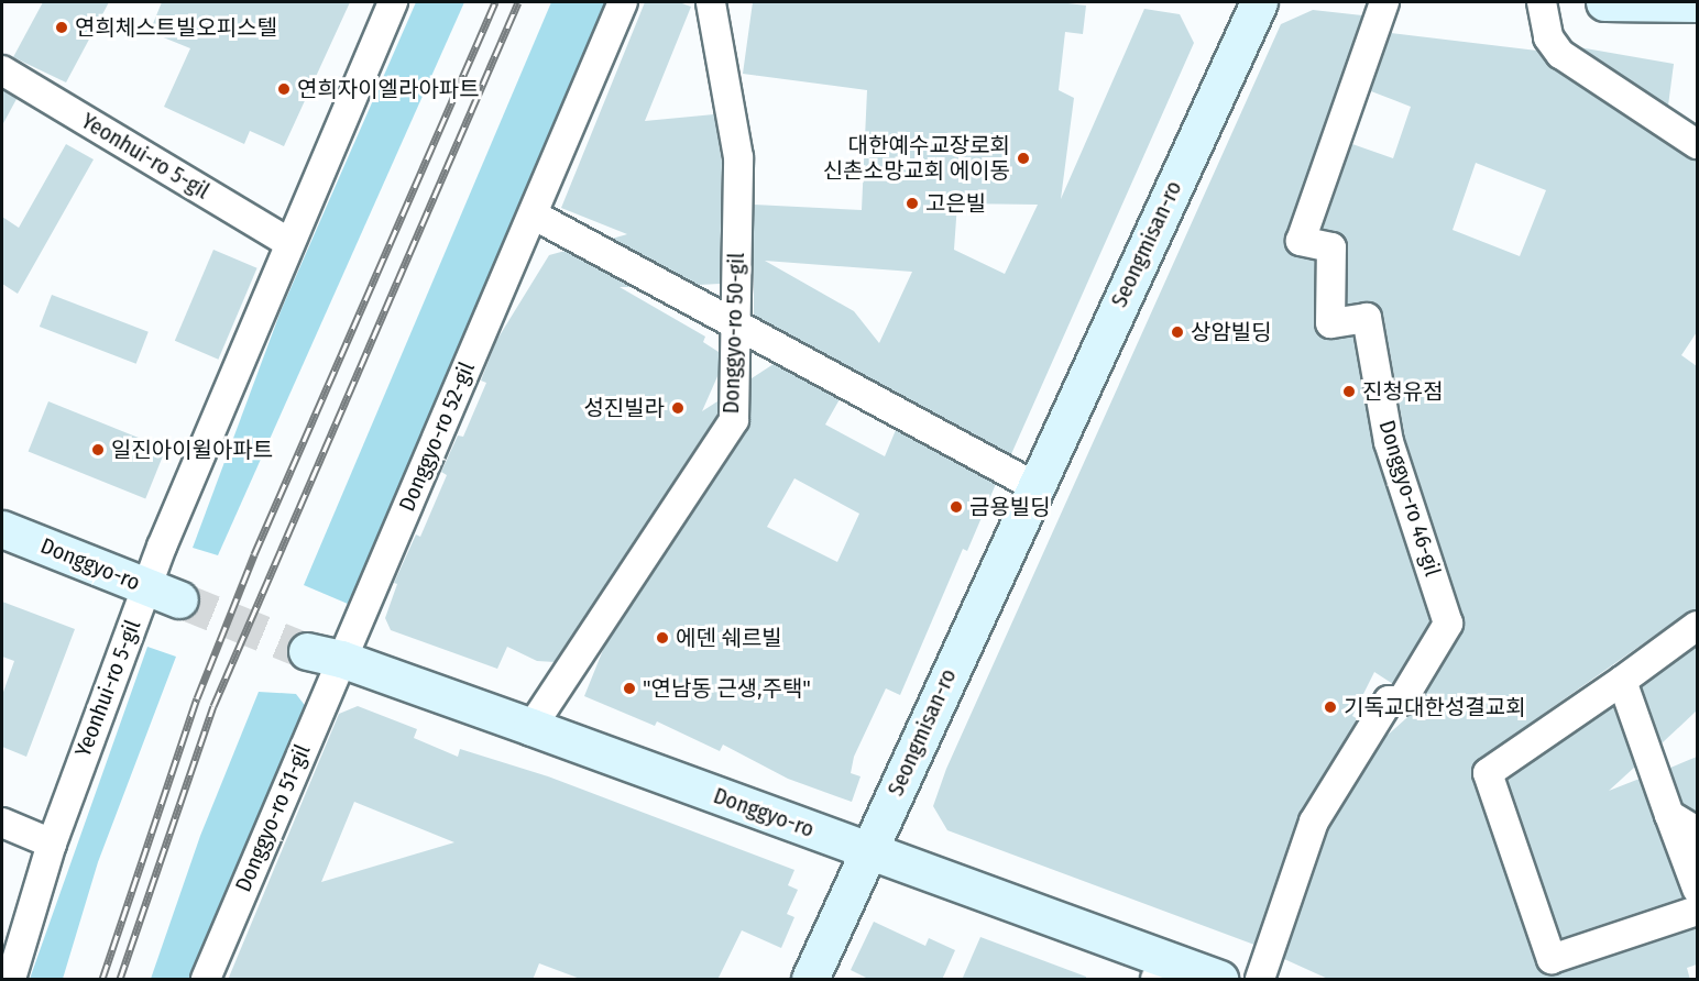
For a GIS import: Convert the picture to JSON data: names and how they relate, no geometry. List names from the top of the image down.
{
  "streets": {
    "street": [
      "Yeonhui-ro 5-gil",
      "Seongmisan-ro",
      "Donggyo-ro 50-gil",
      "Donggyo-ro 52-gil",
      "Donggyo-ro 46-gil",
      "Donggyo-ro",
      "Donggyo-ro 51-gil"
    ]
  },
  "crossings": [
    ["Yeonhui-ro 5-gil", "Donggyo-ro"],
    ["Seongmisan-ro", "Donggyo-ro"],
    ["Donggyo-ro 50-gil", "Donggyo-ro"],
    ["Donggyo-ro 52-gil", "Donggyo-ro"],
    ["Donggyo-ro 52-gil", "Donggyo-ro 51-gil"],
    ["Donggyo-ro", "Donggyo-ro 51-gil"]
  ],
  "places": [
    "연희체스트빌오피스텔",
    "연희자이엘라아파트",
    "대한예수교장로회 신촌소망교회 에이동",
    "고은빌",
    "상암빌딩",
    "진청유점",
    "성진빌라",
    "일진아이윌아파트",
    "금용빌딩",
    "에덴 쉐르빌",
    "\"연남동 근생,주택\"",
    "기독교대한성결교회"
  ]
}
